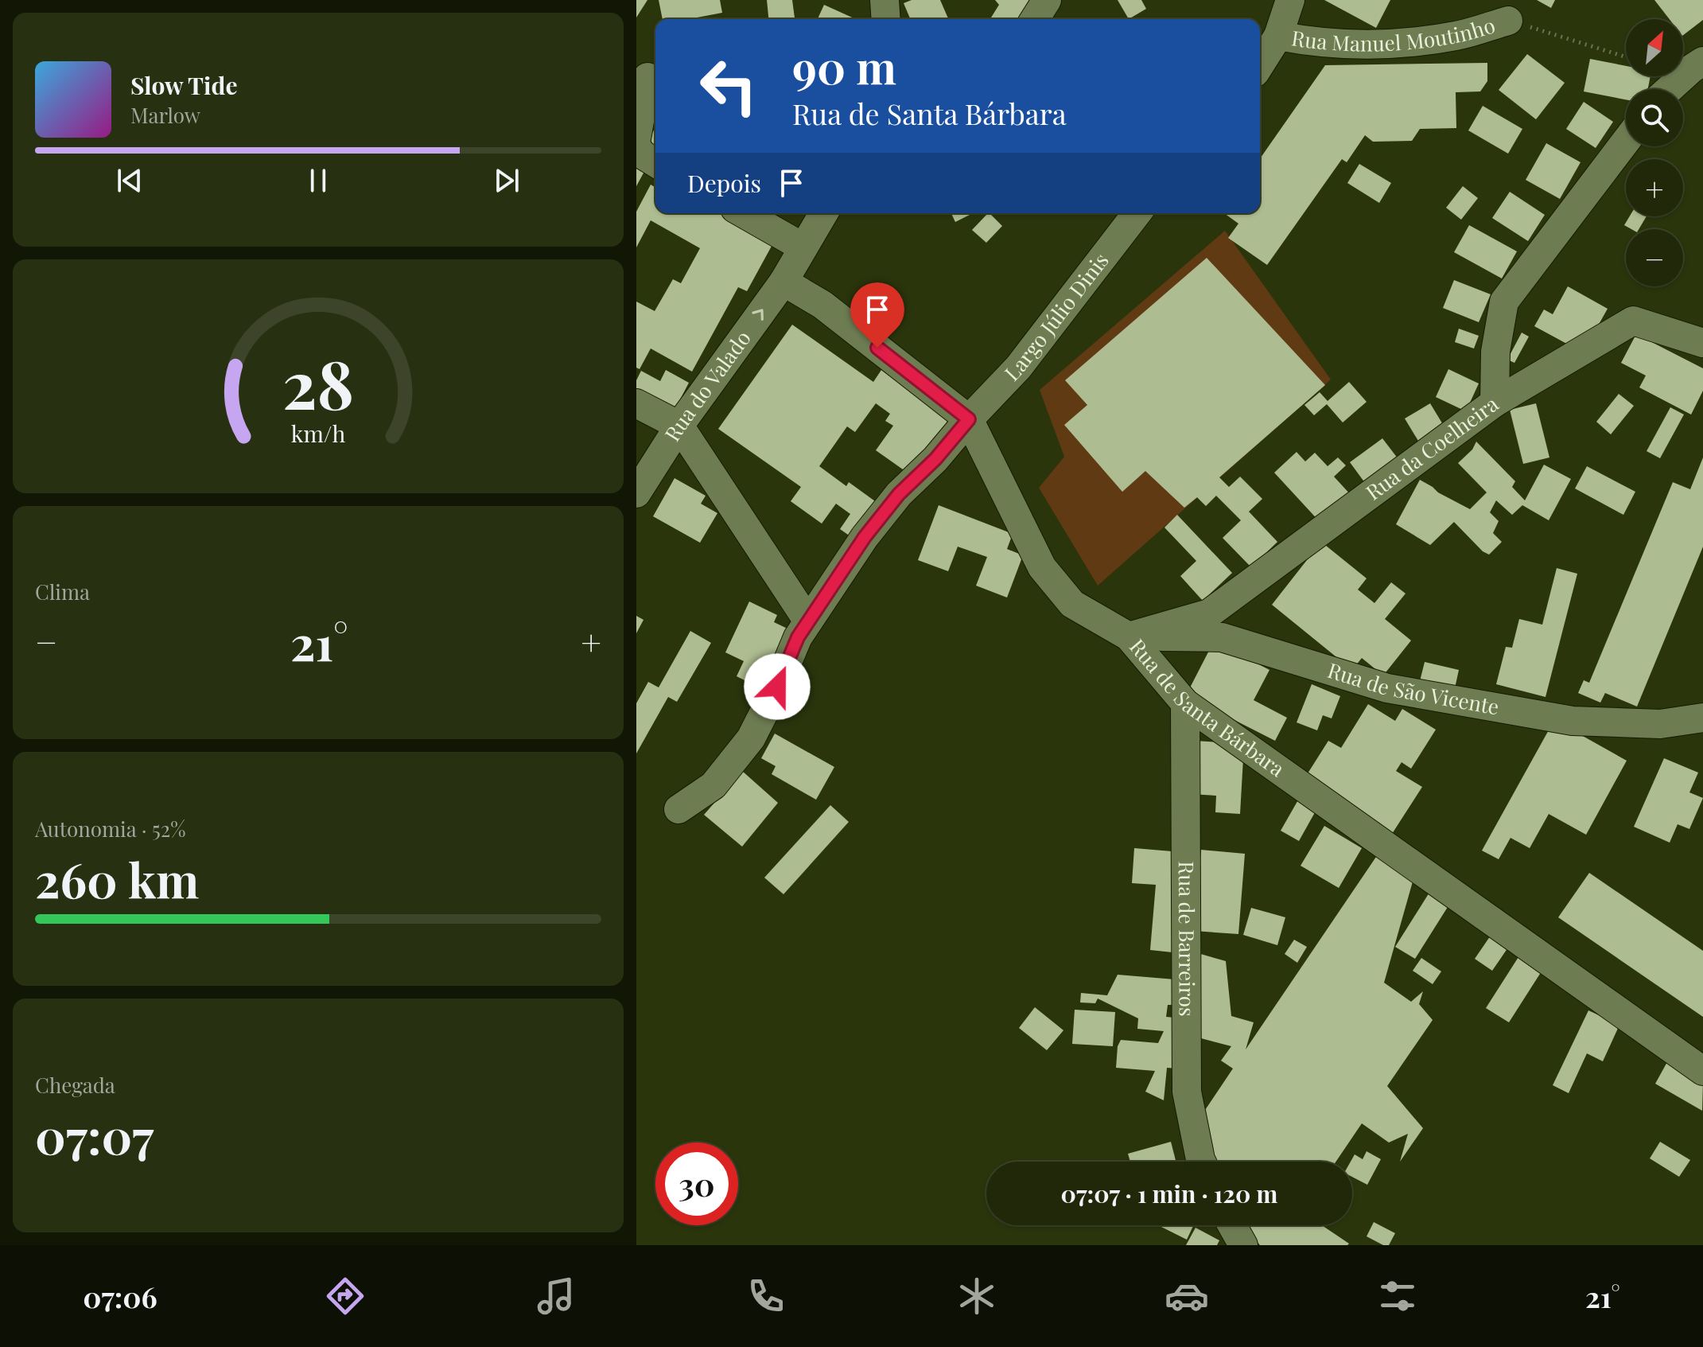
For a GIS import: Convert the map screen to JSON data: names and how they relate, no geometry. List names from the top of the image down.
{
  "streets": {
    "street": [
      "Rua Manuel Moutinho",
      "Largo Júlio Dinis",
      "Rua do Valado",
      "Rua da Coelheira",
      "Rua de São Vicente",
      "Rua de Santa Bárbara",
      "Rua de Barreiros"
    ]
  },
  "crossings": [
    ["Largo Júlio Dinis", "Rua de Santa Bárbara"],
    ["Rua do Valado", "Rua de Santa Bárbara"],
    ["Rua da Coelheira", "Rua de São Vicente"],
    ["Rua da Coelheira", "Rua de Santa Bárbara"],
    ["Rua de São Vicente", "Rua de Santa Bárbara"],
    ["Rua de Santa Bárbara", "Rua de Barreiros"]
  ],
  "one_way": ["Rua do Valado"],
  "north": "top right",
  "page": {
    "map_buttons": ["+", "−"],
    "turn": ["90 m", "Rua de Santa Bárbara"],
    "song": ["Slow Tide", "Marlow"],
    "then": "Depois",
    "tile": [
      "Clima",
      ["Autonomia · 52%", "260 km"],
      ["Chegada", "07:07"]
    ],
    "heat": ["−", "21°", "+"],
    "limit": "30",
    "trip": "07:07 · 1 min · 120 m",
    "tabs": ["07:06", "21°"],
    "gauge": ["28", "km/h"]
  }
}
